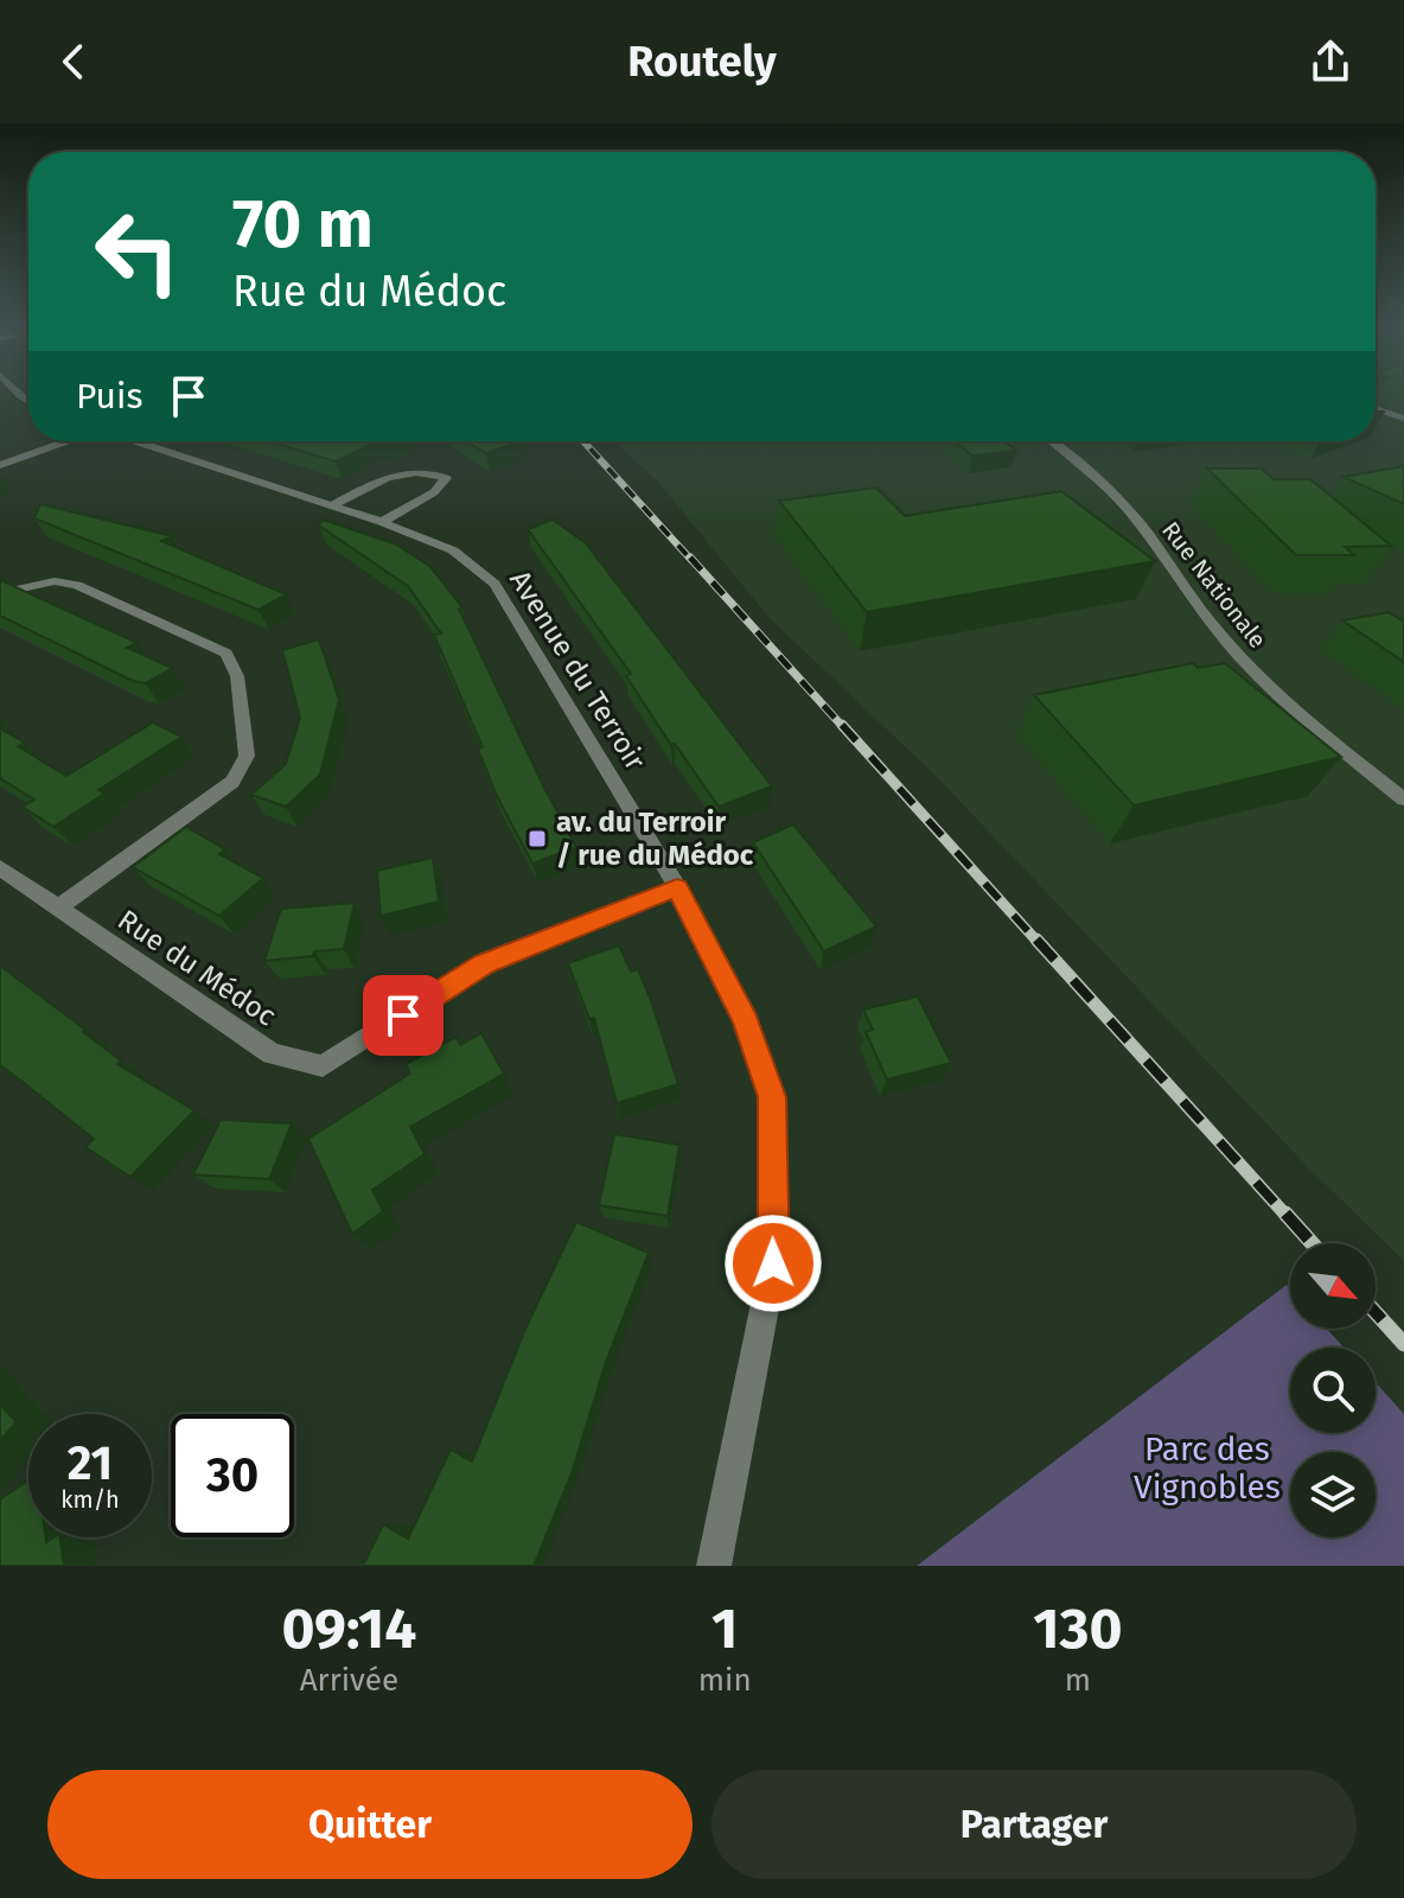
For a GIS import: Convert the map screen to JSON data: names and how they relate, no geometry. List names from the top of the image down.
{
  "streets": {
    "street": ["Rue Nationale", "Avenue du Terroir", "Rue du Médoc"]
  },
  "crossings": [
    ["Avenue du Terroir", "Rue du Médoc"]
  ],
  "parks": ["Parc des Vignobles"],
  "places": {
    "transit": ["av. du Terroir / rue du Médoc"]
  },
  "north": "bottom right",
  "page": {
    "header": "Routely",
    "turn": ["70 m", "Rue du Médoc"],
    "then": "Puis",
    "speed": "21 km/h",
    "limit": "30",
    "eta": [
      "09:14",
      "Arrivée",
      "1",
      "min",
      "130",
      "m"
    ],
    "buttons": ["Quitter", "Partager"]
  }
}
